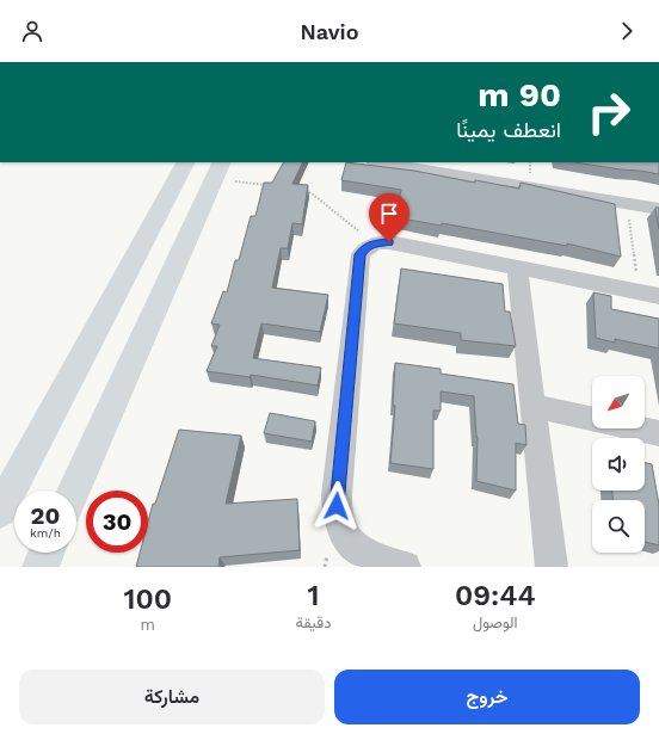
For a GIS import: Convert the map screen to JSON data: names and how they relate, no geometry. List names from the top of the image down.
{
  "north": "bottom left",
  "page": {
    "header": "Navio",
    "turn": ["90 m", "انعطف يمينًا"],
    "speed": "20 km/h",
    "limit": "30",
    "eta": [
      "09:44",
      "الوصول",
      "1",
      "دقيقة",
      "100",
      "m"
    ],
    "buttons": ["خروج", "مشاركة"]
  }
}
